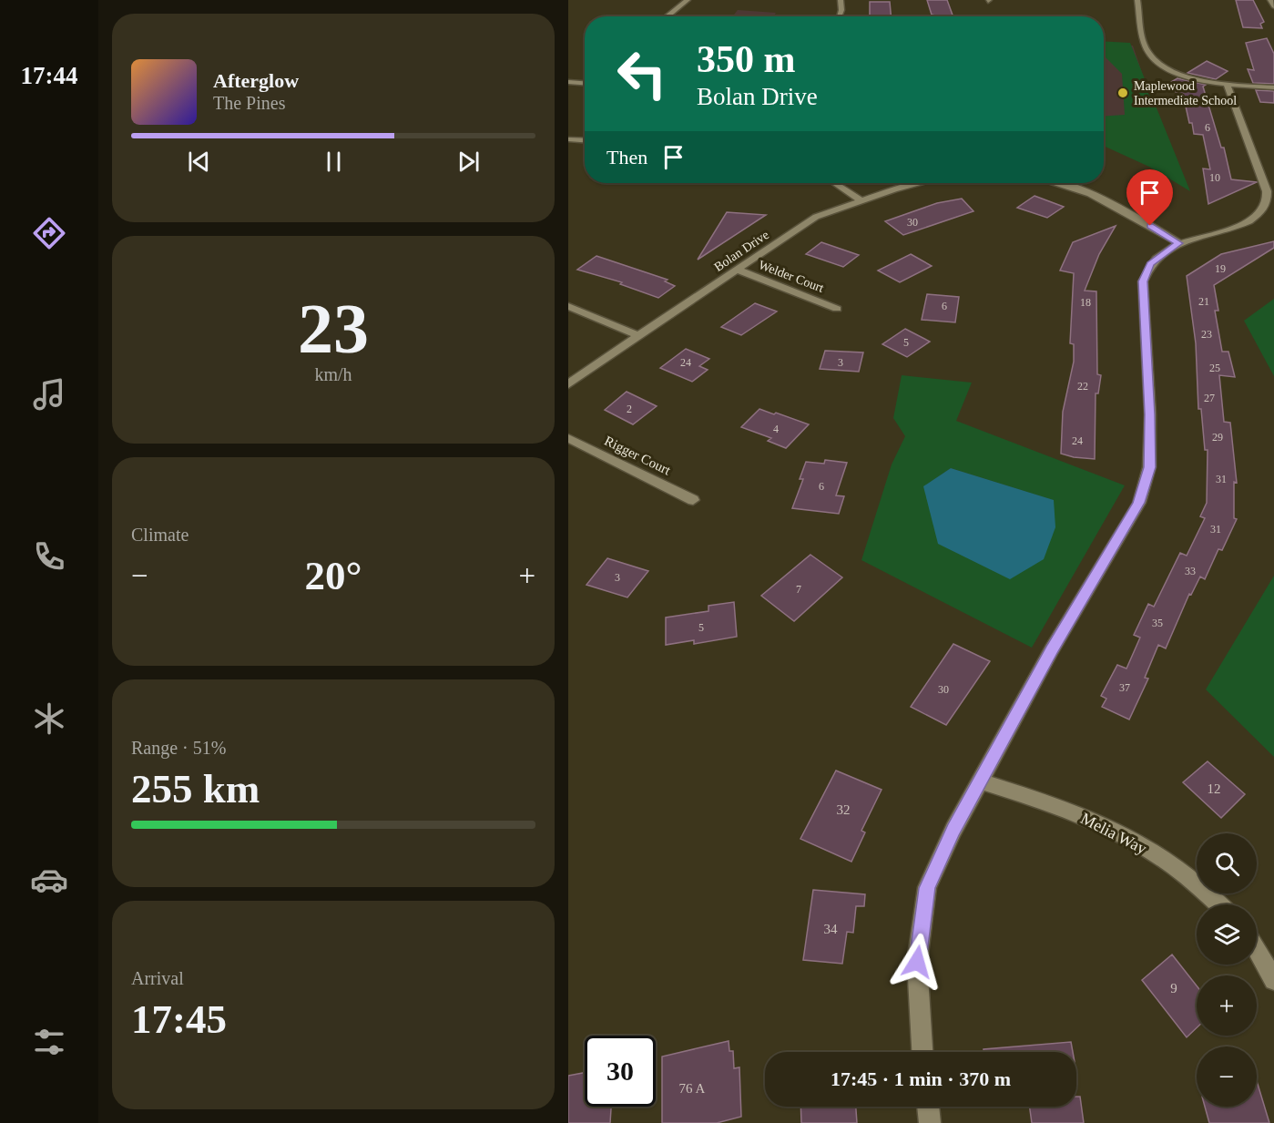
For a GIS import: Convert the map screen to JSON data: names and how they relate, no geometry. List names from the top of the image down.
{
  "streets": {
    "street": [
      "Bolan Drive",
      "Welder Court",
      "Rigger Court",
      "Melia Way"
    ]
  },
  "crossings": [
    ["Bolan Drive", "Welder Court"]
  ],
  "places": ["Maplewood Intermediate School"],
  "house_numbers": [
    "6",
    "10",
    "30",
    "19",
    "21",
    "18",
    "6",
    "23",
    "5",
    "24",
    "3",
    "25",
    "22",
    "27",
    "2",
    "4",
    "29",
    "24",
    "31",
    "6",
    "31",
    "33",
    "3",
    "7",
    "35",
    "5",
    "37",
    "30",
    "12",
    "32",
    "34",
    "9",
    "76 A"
  ],
  "page": {
    "tabs": "17:44",
    "turn": ["350 m", "Bolan Drive"],
    "song": ["Afterglow", "The Pines"],
    "then": "Then",
    "tile": [
      ["23", "km/h"],
      "Climate",
      ["Range · 51%", "255 km"],
      ["Arrival", "17:45"]
    ],
    "heat": ["−", "20°", "+"],
    "map_buttons": ["+", "−"],
    "limit": "30",
    "trip": "17:45 · 1 min · 370 m"
  }
}
